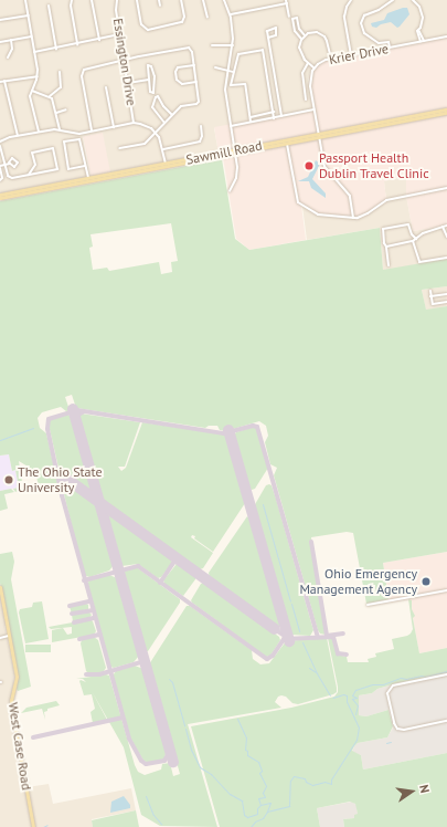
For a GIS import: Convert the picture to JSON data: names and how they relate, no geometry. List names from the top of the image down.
{
  "streets": {
    "main road": ["Sawmill Road", "West Case Road"],
    "street": ["Krier Drive", "Essington Drive"]
  },
  "crossings": [
    ["Krier Drive", "Sawmill Road"]
  ],
  "places": ["Passport Health Dublin Travel Clinic", "The Ohio State University", "Ohio Emergency Management Agency"],
  "north": "right"
}
